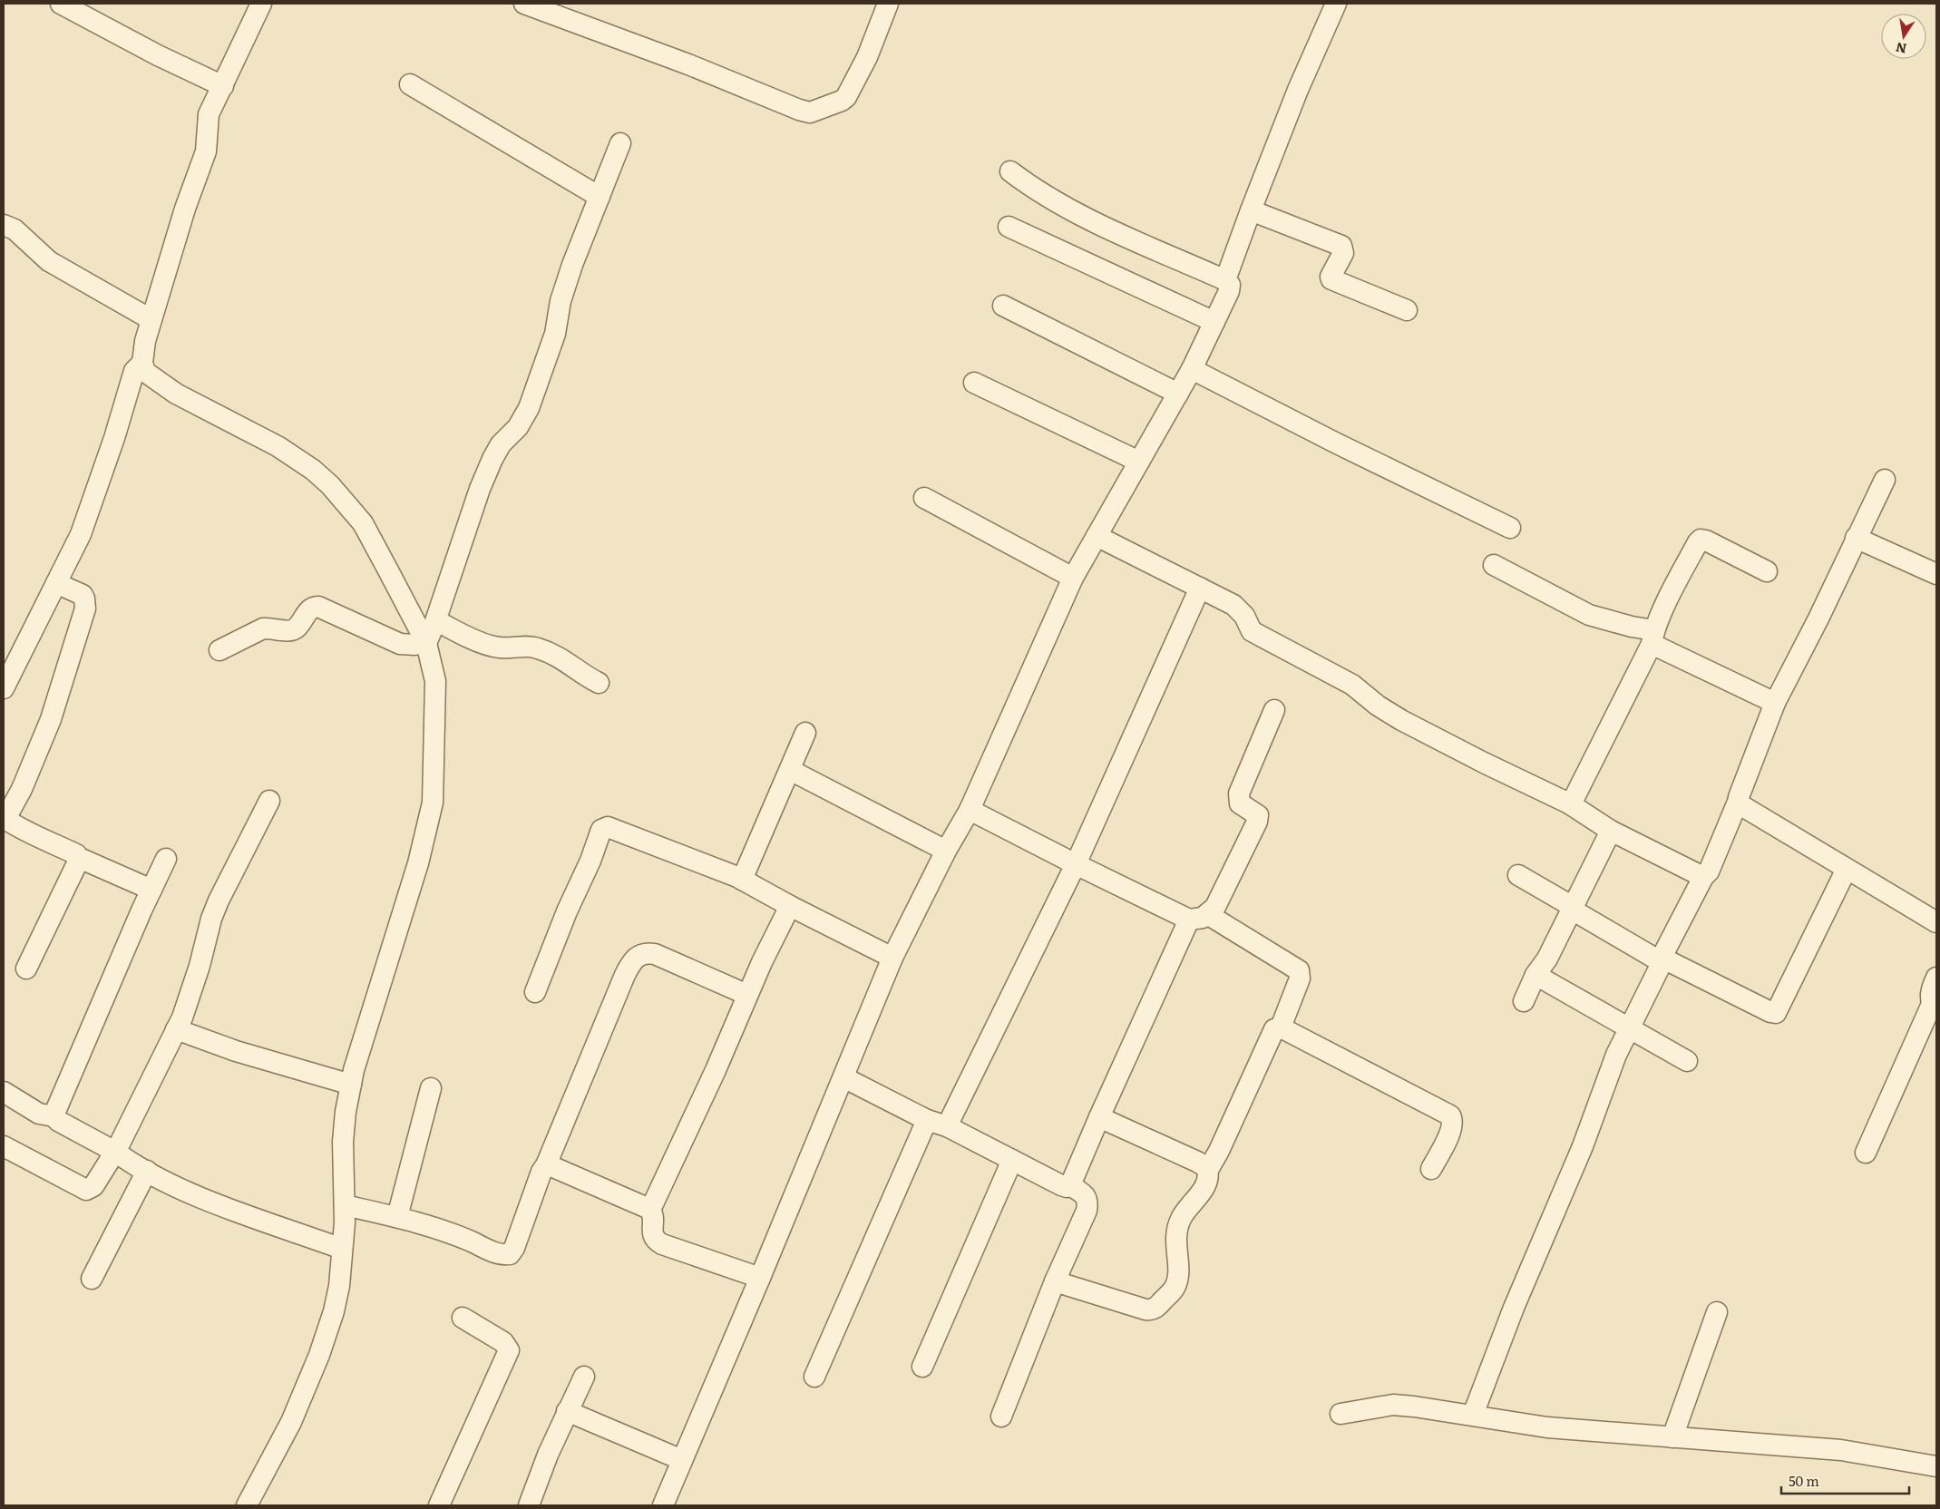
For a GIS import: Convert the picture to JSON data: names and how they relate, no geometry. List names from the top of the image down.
{
  "scale_bar": "50 m",
  "north": "bottom"
}
